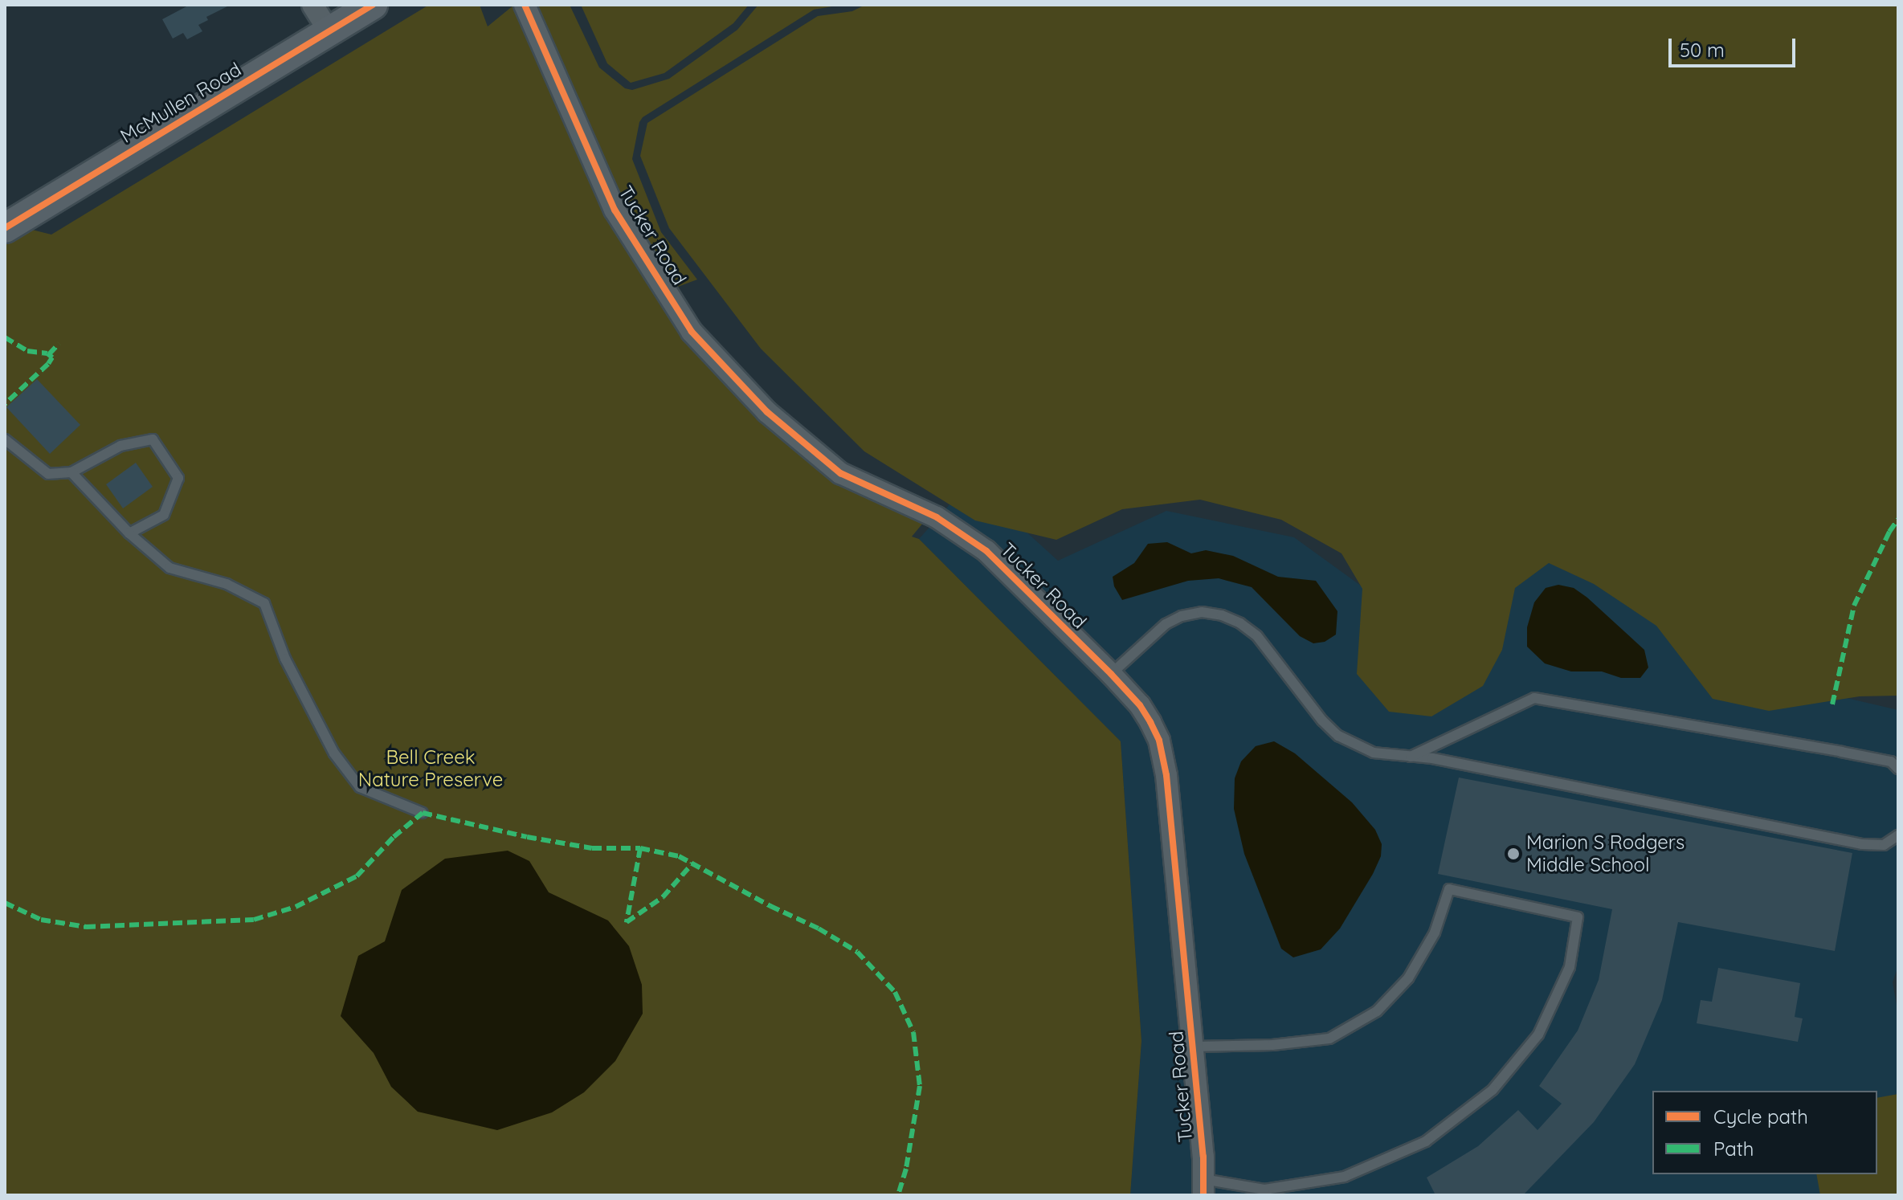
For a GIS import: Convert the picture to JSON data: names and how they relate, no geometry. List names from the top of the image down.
{
  "streets": {
    "street": ["McMullen Road", "Tucker Road"]
  },
  "parks": ["Bell Creek Nature Preserve"],
  "places": ["Marion S Rodgers Middle School"],
  "legend": ["Cycle path", "Path"],
  "scale_bar": "50 m"
}
